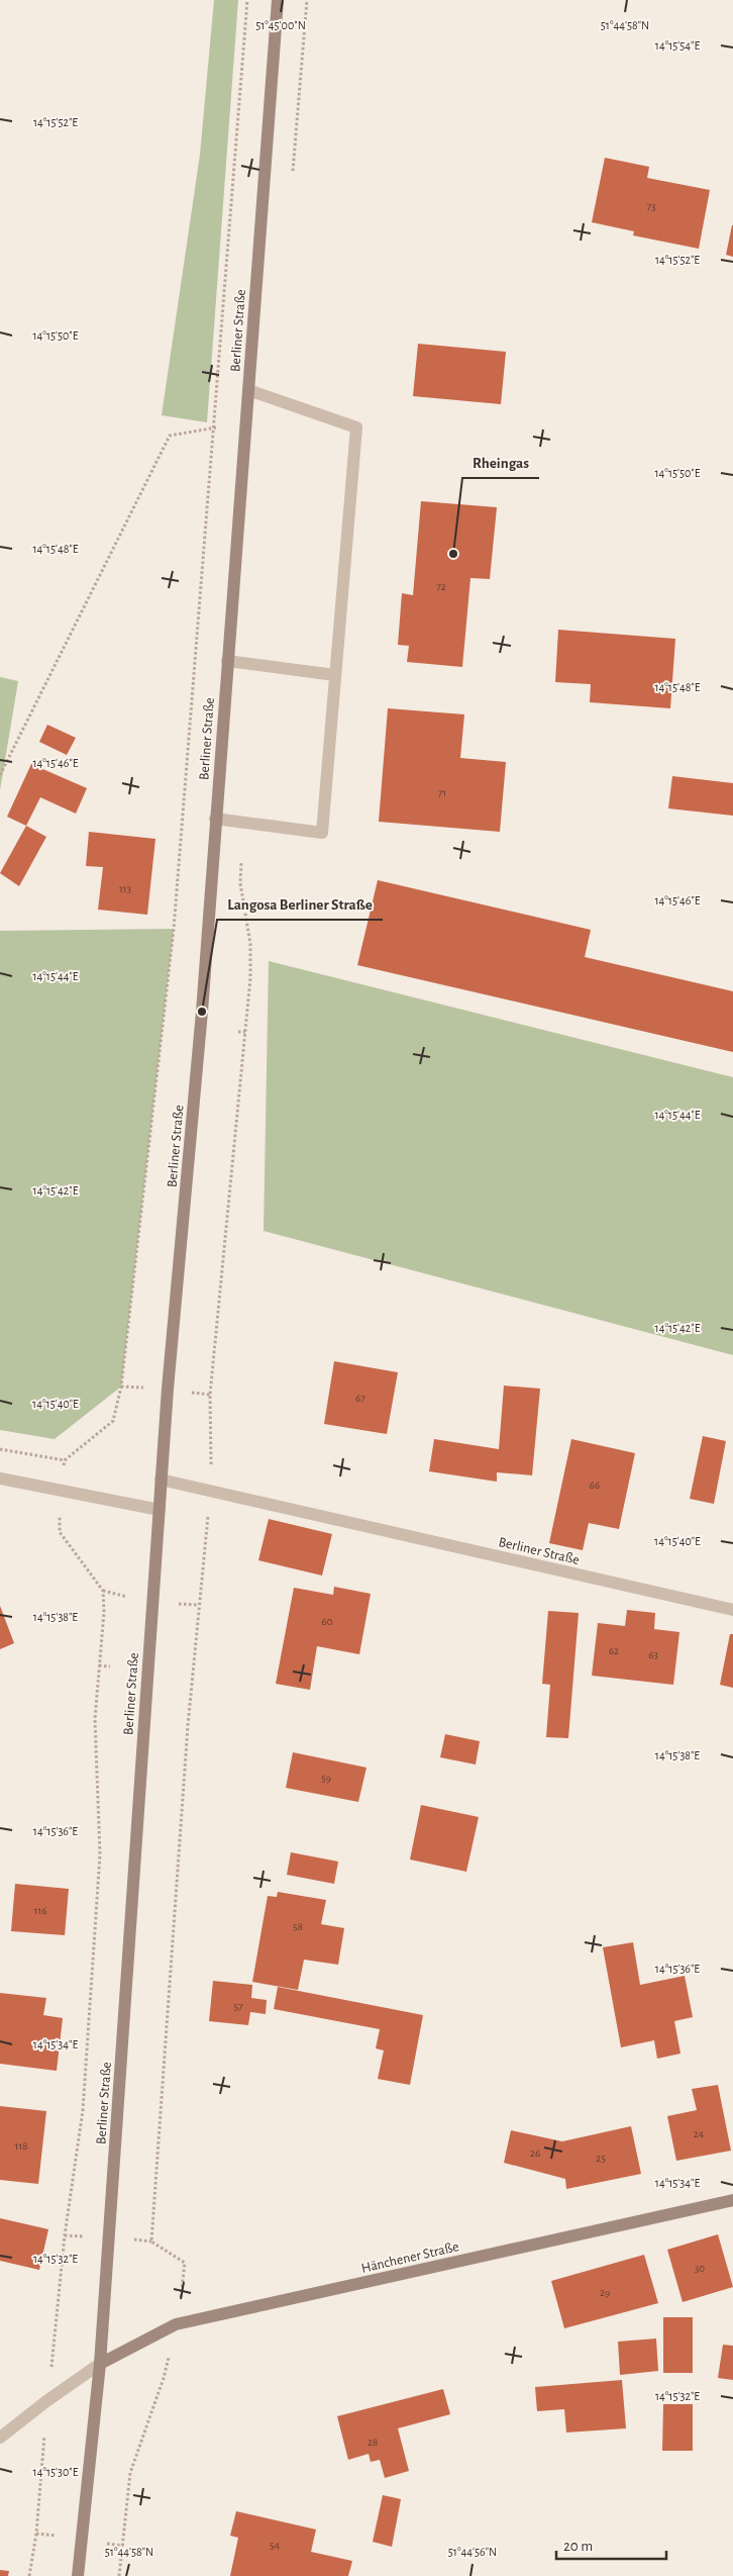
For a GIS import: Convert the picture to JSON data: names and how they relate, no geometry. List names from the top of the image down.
{
  "streets": {
    "main road": ["Berliner Straße", "Hänchener Straße"]
  },
  "crossings": [
    ["Berliner Straße", "Hänchener Straße"]
  ],
  "places": ["Rheingas", "Langosa Berliner Straße"],
  "house_numbers": [
    "73",
    "72",
    "71",
    "113",
    "67",
    "66",
    "60",
    "62",
    "63",
    "59",
    "116",
    "58",
    "57",
    "24",
    "118",
    "26",
    "25",
    "30",
    "29",
    "28",
    "54"
  ],
  "scale_bar": "20 m",
  "coordinates": [
    "51°45'00\"N",
    "51°44'58\"N",
    "14°15'54\"E",
    "14°15'52\"E",
    "14°15'50\"E",
    "14°15'48\"E",
    "14°15'46\"E",
    "14°15'44\"E",
    "14°15'42\"E",
    "14°15'40\"E",
    "14°15'38\"E",
    "14°15'36\"E",
    "14°15'34\"E",
    "14°15'32\"E",
    "14°15'30\"E",
    "51°44'56\"N"
  ]
}
